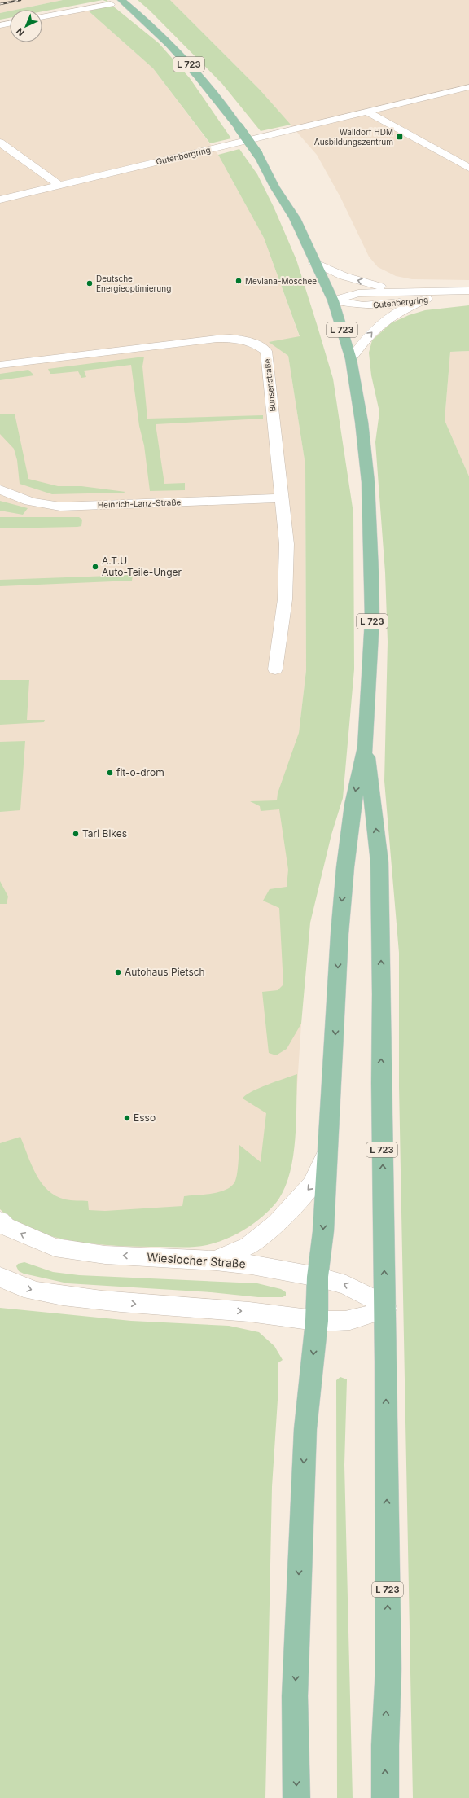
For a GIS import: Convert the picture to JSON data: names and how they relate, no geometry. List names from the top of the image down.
{
  "streets": {
    "main road": ["L 723"],
    "street": [
      "Gutenbergring",
      "Bunsenstraße",
      "Heinrich-Lanz-Straße",
      "Wieslocher Straße"
    ]
  },
  "crossings": [
    ["L 723", "Gutenbergring"],
    ["L 723", "Wieslocher Straße"],
    ["Bunsenstraße", "Heinrich-Lanz-Straße"]
  ],
  "places": {
    "transit": ["Walldorf HDM Ausbildungszentrum"],
    "other": [
      "Mevlana-Moschee",
      "Deutsche Energieoptimierung",
      "A.T.U Auto-Teile-Unger",
      "fit-o-drom",
      "Tari Bikes",
      "Autohaus Pietsch",
      "Esso"
    ]
  },
  "north": "bottom left"
}
